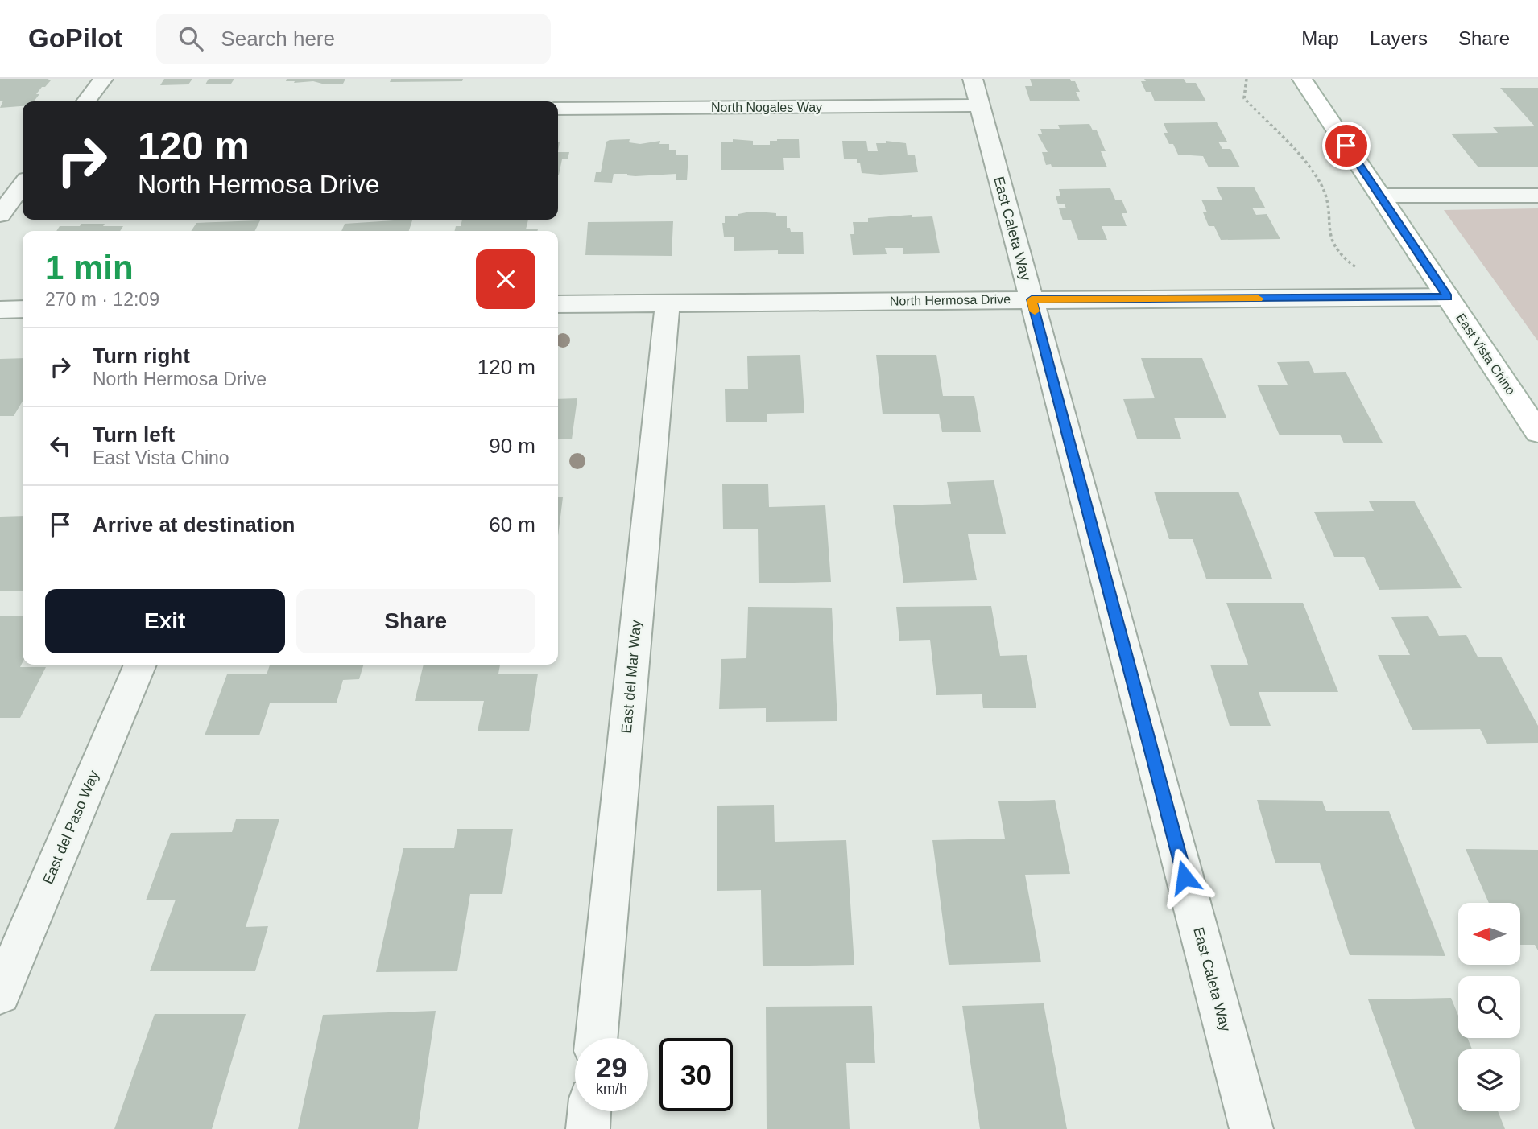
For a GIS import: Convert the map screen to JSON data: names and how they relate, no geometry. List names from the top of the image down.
{
  "streets": {
    "main road": ["East Vista Chino"],
    "street": [
      "North Nogales Way",
      "East Caleta Way",
      "North Hermosa Drive",
      "East del Mar Way",
      "East del Paso Way"
    ]
  },
  "crossings": [
    ["North Nogales Way", "East Caleta Way"],
    ["East Caleta Way", "North Hermosa Drive"],
    ["North Hermosa Drive", "East Vista Chino"],
    ["North Hermosa Drive", "East del Mar Way"]
  ],
  "north": "left",
  "page": {
    "header": "GoPilot",
    "search": "Search here",
    "nav": ["Map", "Layers", "Share"],
    "turn": ["120 m", "North Hermosa Drive"],
    "heading": ["1 min", "270 m · 12:09"],
    "list": [
      {
        "name": "Turn right",
        "note": "North Hermosa Drive",
        "value": "120 m"
      },
      {
        "name": "Turn left",
        "note": "East Vista Chino",
        "value": "90 m"
      },
      {
        "name": "Arrive at destination",
        "value": "60 m"
      }
    ],
    "buttons": ["Exit", "Share"],
    "speed": "29 km/h",
    "limit": "30"
  }
}
